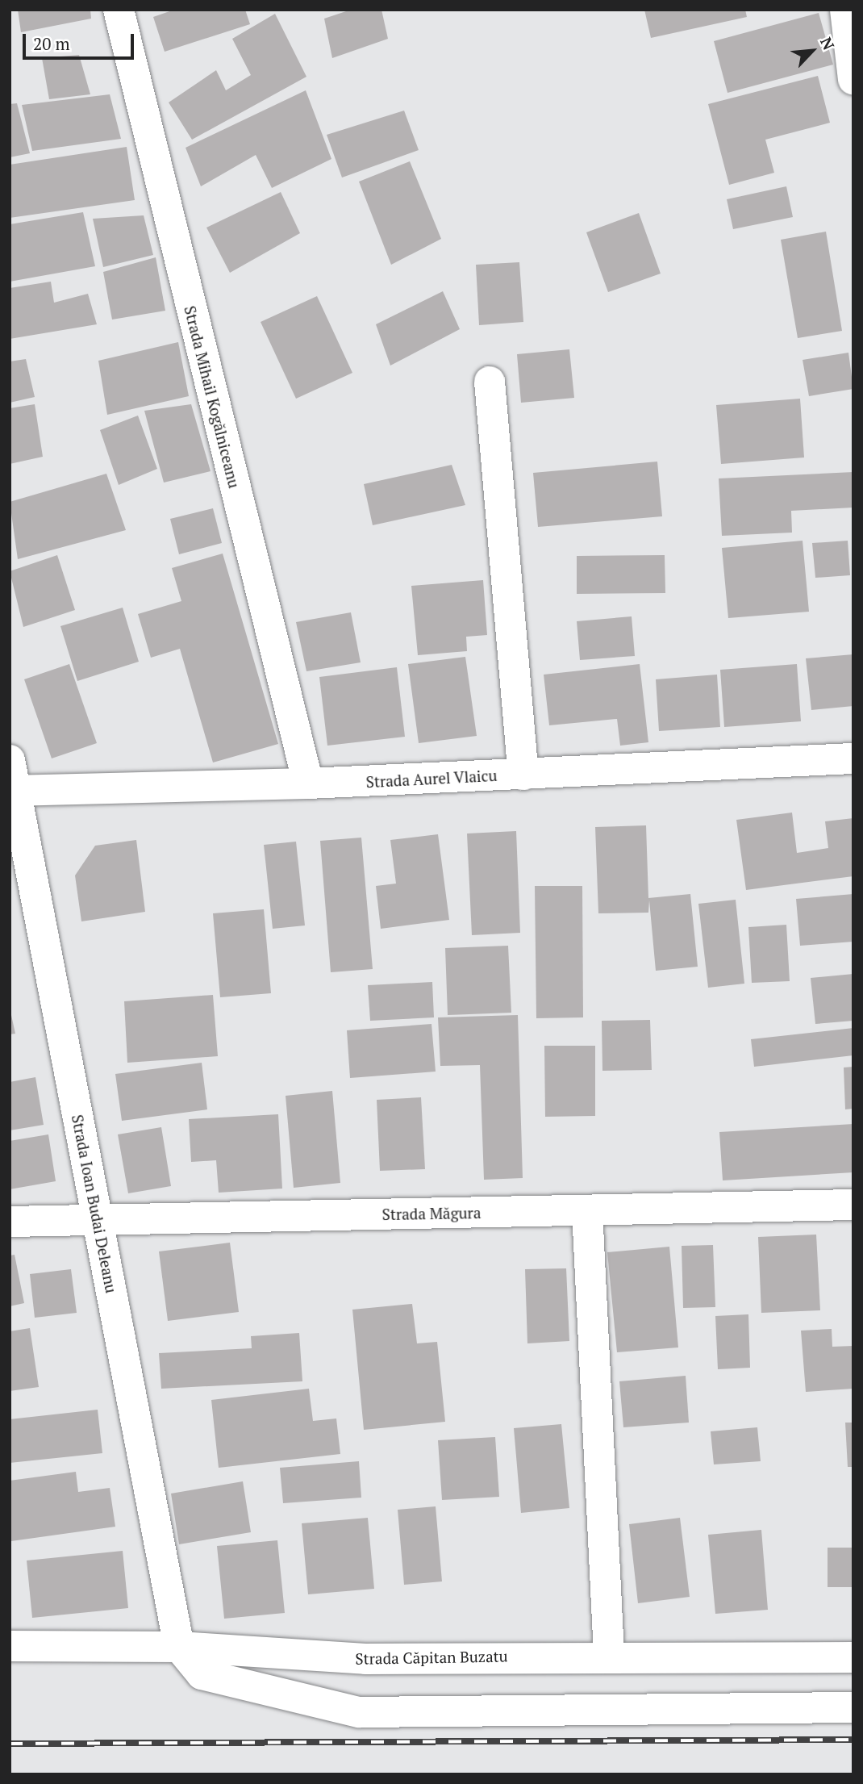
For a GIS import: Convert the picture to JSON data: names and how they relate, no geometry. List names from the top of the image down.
{
  "streets": {
    "street": [
      "Strada Mihail Kogălniceanu",
      "Strada Aurel Vlaicu",
      "Strada Ioan Budai Deleanu",
      "Strada Măgura",
      "Strada Căpitan Buzatu"
    ]
  },
  "crossings": [
    ["Strada Mihail Kogălniceanu", "Strada Aurel Vlaicu"],
    ["Strada Aurel Vlaicu", "Strada Ioan Budai Deleanu"],
    ["Strada Ioan Budai Deleanu", "Strada Măgura"],
    ["Strada Ioan Budai Deleanu", "Strada Căpitan Buzatu"]
  ],
  "scale_bar": "20 m",
  "north": "top right"
}
